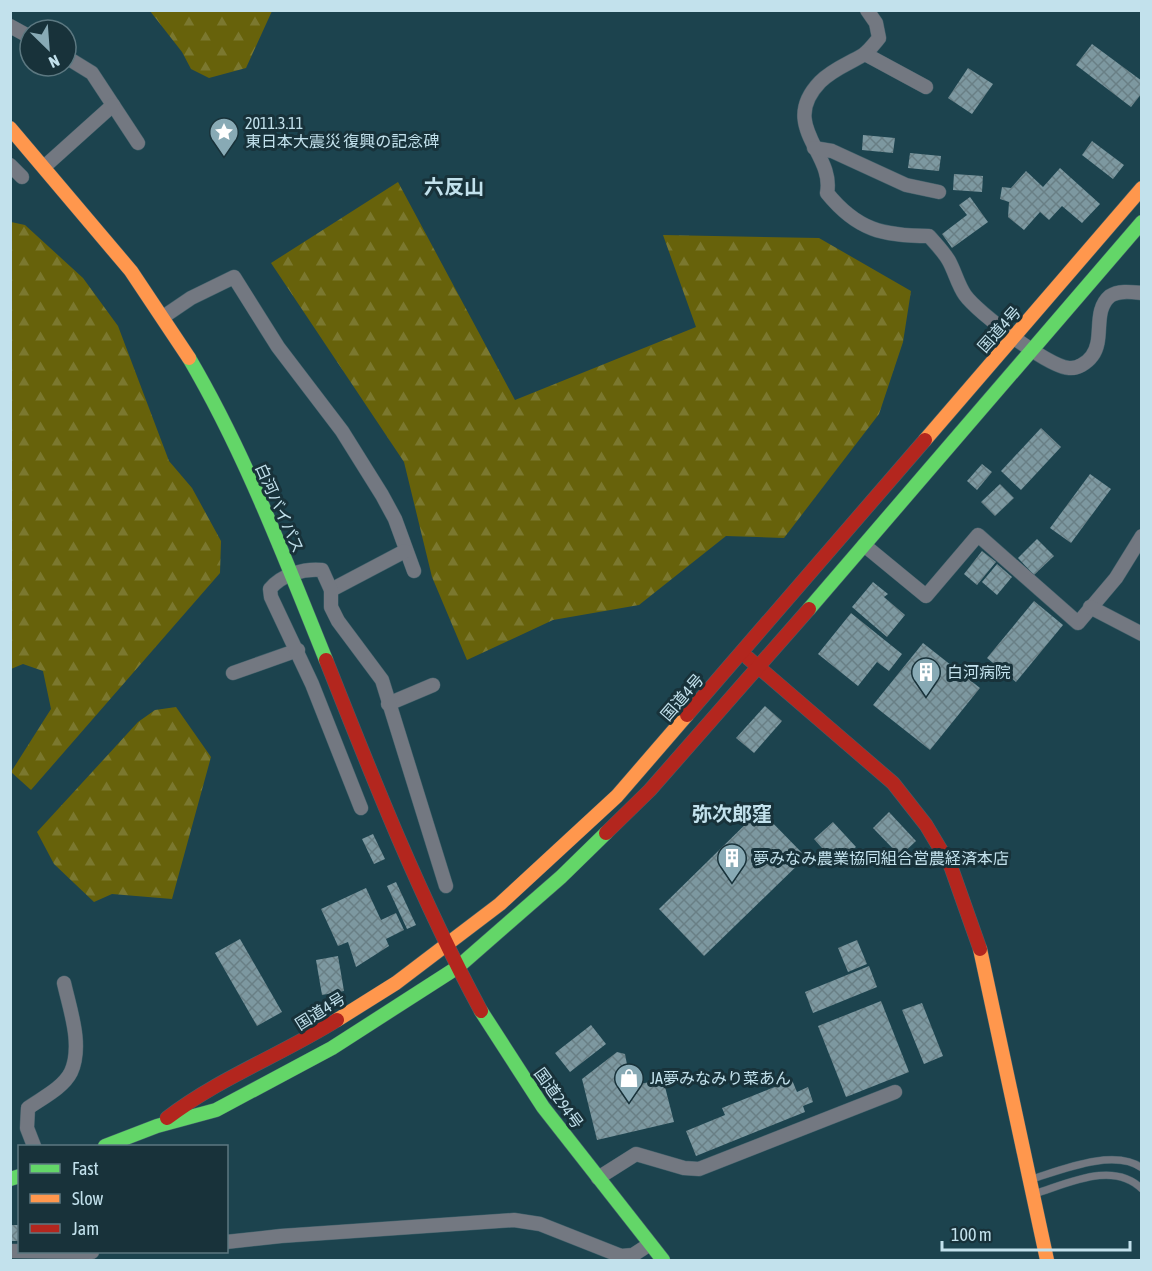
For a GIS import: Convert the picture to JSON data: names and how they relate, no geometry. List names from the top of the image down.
{
  "streets": {
    "main road": ["国道4号", "白河バイパス", "国道294号"]
  },
  "crossings": [
    ["国道4号", "白河バイパス"],
    ["国道4号", "国道294号"],
    ["白河バイパス", "国道294号"]
  ],
  "districts": ["六反山", "弥次郎窪"],
  "places": {
    "place": ["2011.3.11 東日本大震災 復興の記念碑"],
    "building": ["白河病院", "夢みなみ農業協同組合営農経済本店"],
    "shop": ["JA夢みなみり菜あん"]
  },
  "legend": ["Fast", "Slow", "Jam"],
  "scale_bar": "100 m",
  "north": "bottom right"
}
